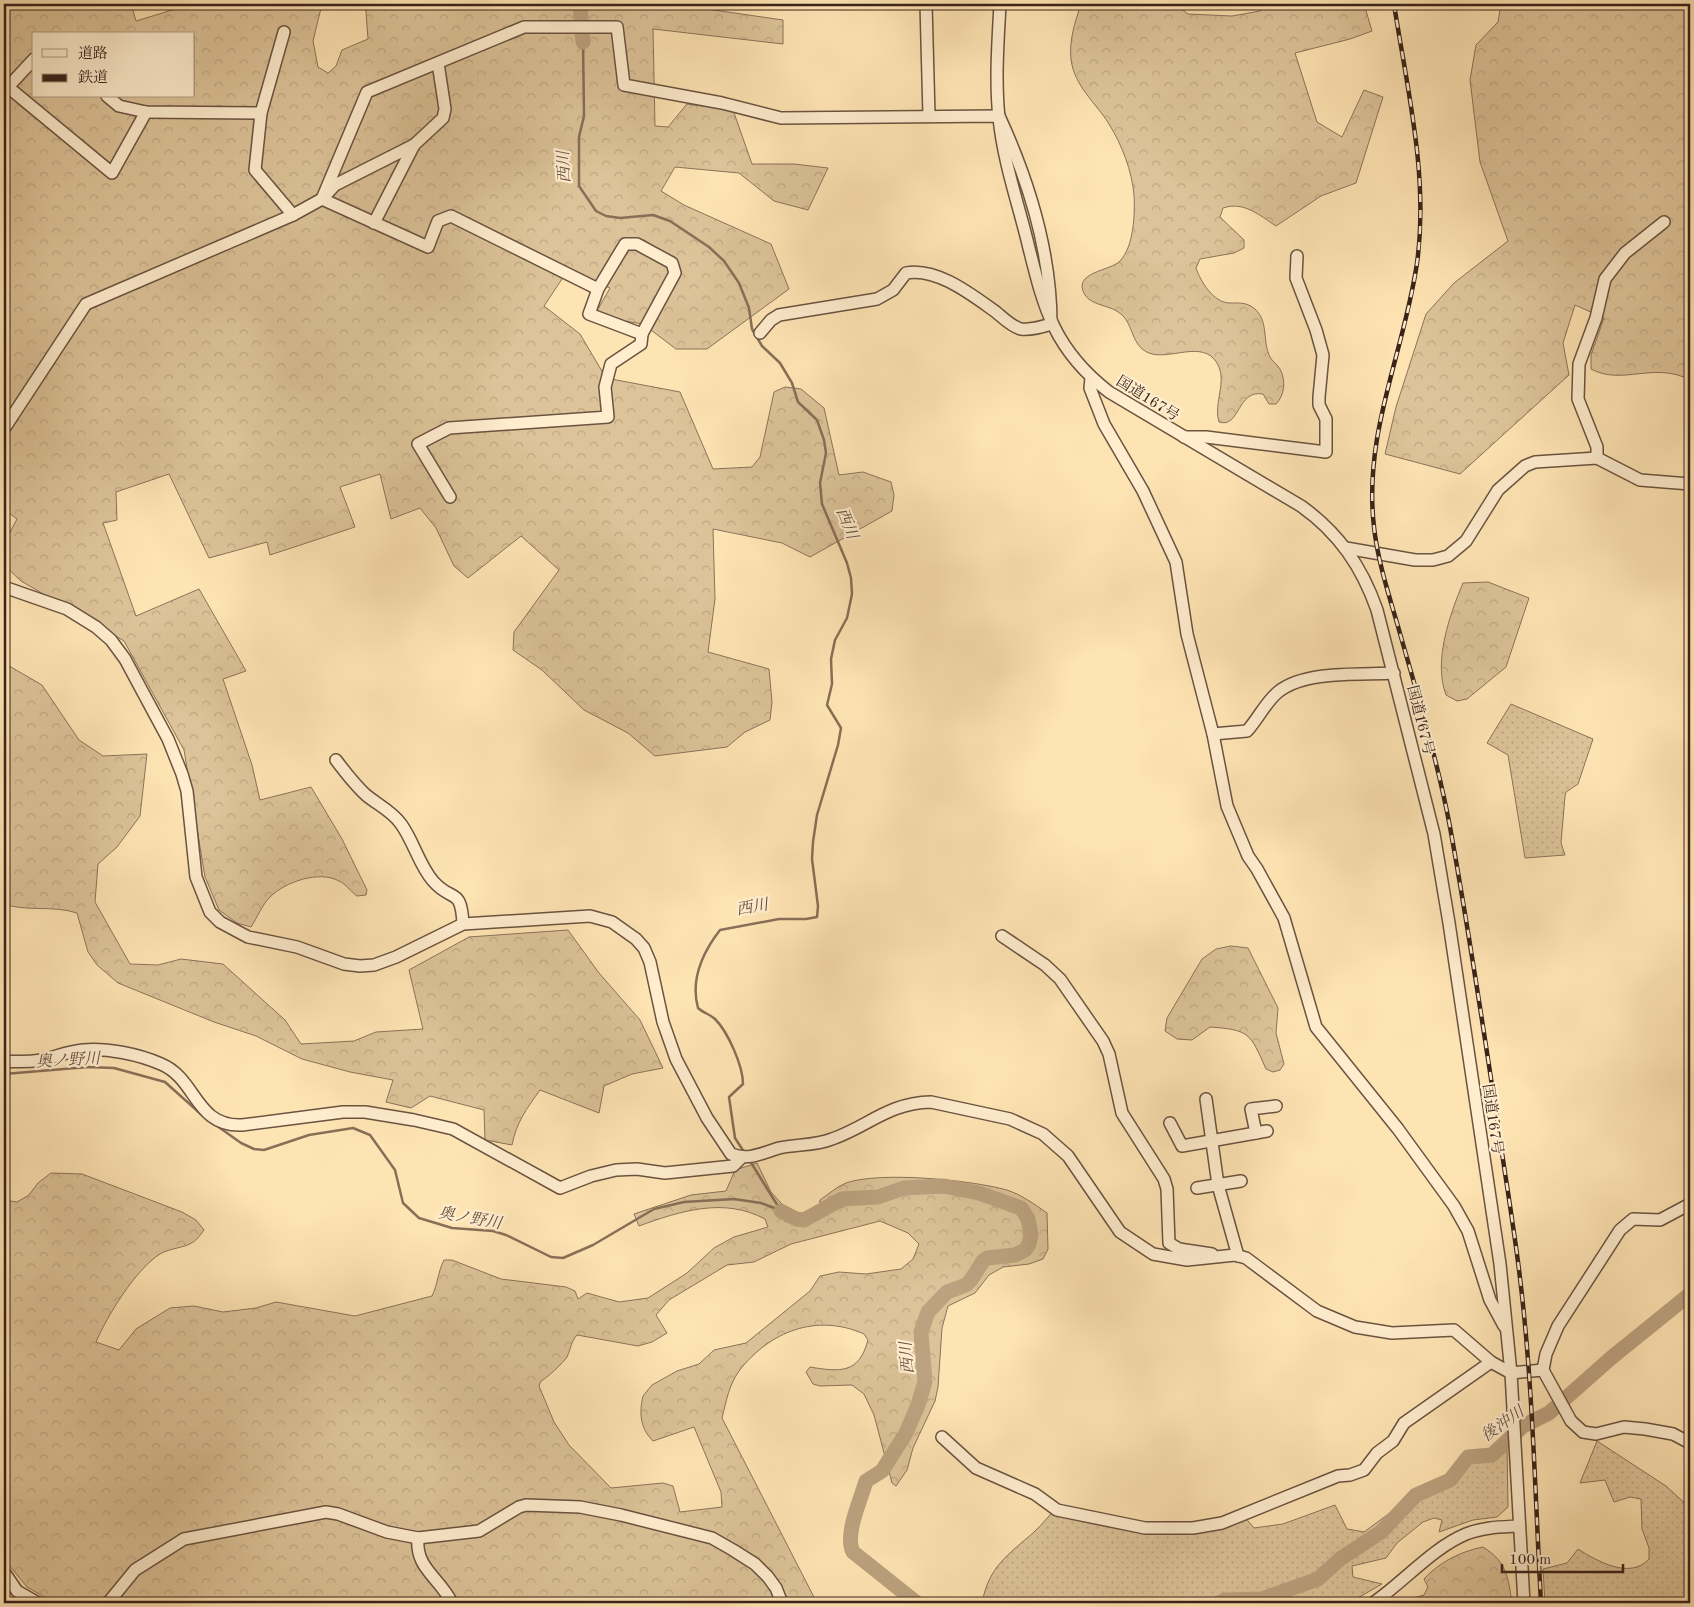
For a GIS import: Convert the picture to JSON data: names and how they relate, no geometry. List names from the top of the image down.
{
  "streets": {
    "street": ["国道167号"]
  },
  "water": ["西川", "奥ノ野川", "後沖川"],
  "legend": ["道路", "鉄道"],
  "scale_bar": "100 m"
}
